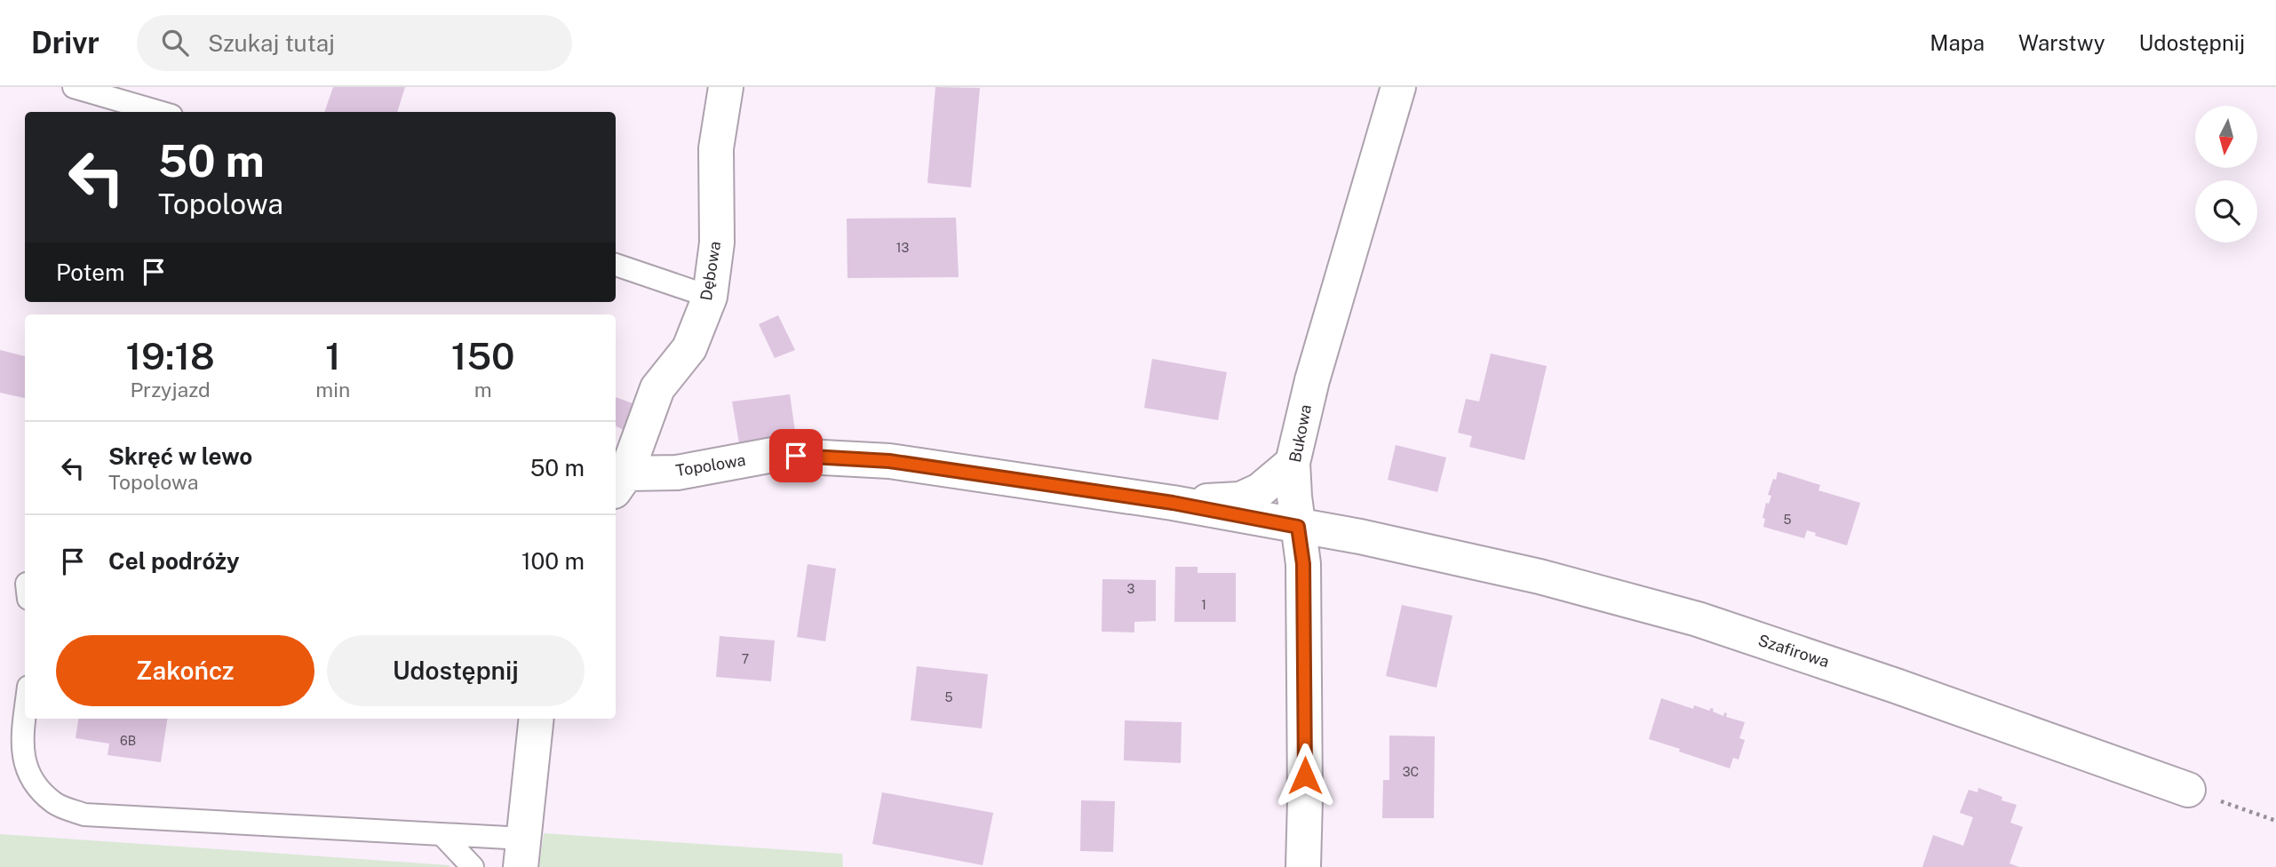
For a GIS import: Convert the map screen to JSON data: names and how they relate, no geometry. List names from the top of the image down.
{
  "streets": {
    "street": [
      "Dębowa",
      "Bukowa",
      "Topolowa",
      "Szafirowa"
    ]
  },
  "crossings": [
    ["Dębowa", "Topolowa"],
    ["Bukowa", "Topolowa"],
    ["Bukowa", "Szafirowa"],
    ["Topolowa", "Szafirowa"]
  ],
  "house_numbers": [
    "13",
    "5",
    "3",
    "1",
    "7",
    "5",
    "6B",
    "3C"
  ],
  "north": "bottom",
  "page": {
    "header": "Drivr",
    "search": "Szukaj tutaj",
    "nav": ["Mapa", "Warstwy", "Udostępnij"],
    "turn": ["50 m", "Topolowa"],
    "then": "Potem",
    "eta": [
      "19:18",
      "Przyjazd",
      "1",
      "min",
      "150",
      "m"
    ],
    "list": [
      {
        "name": "Skręć w lewo",
        "note": "Topolowa",
        "value": "50 m"
      },
      {
        "name": "Cel podróży",
        "value": "100 m"
      }
    ],
    "buttons": ["Zakończ", "Udostępnij"]
  }
}
